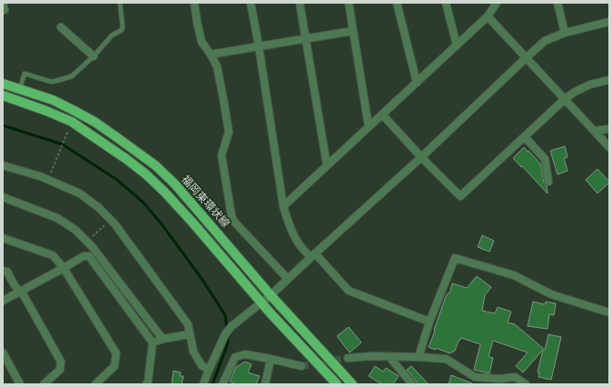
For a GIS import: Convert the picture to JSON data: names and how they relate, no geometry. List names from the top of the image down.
{
  "streets": {
    "main road": ["福岡東環状線"]
  }
}
